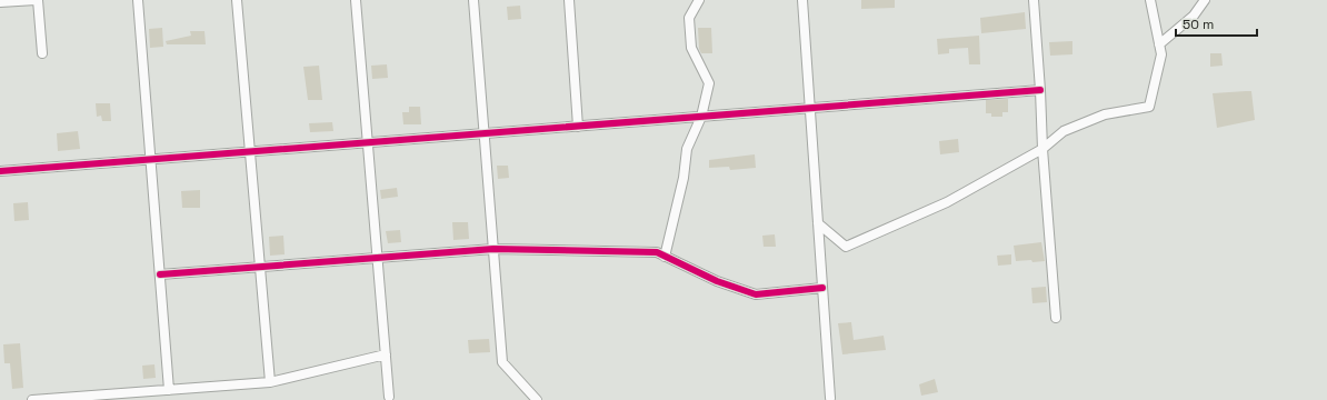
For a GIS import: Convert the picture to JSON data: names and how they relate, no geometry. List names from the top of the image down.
{
  "scale_bar": "50 m"
}
